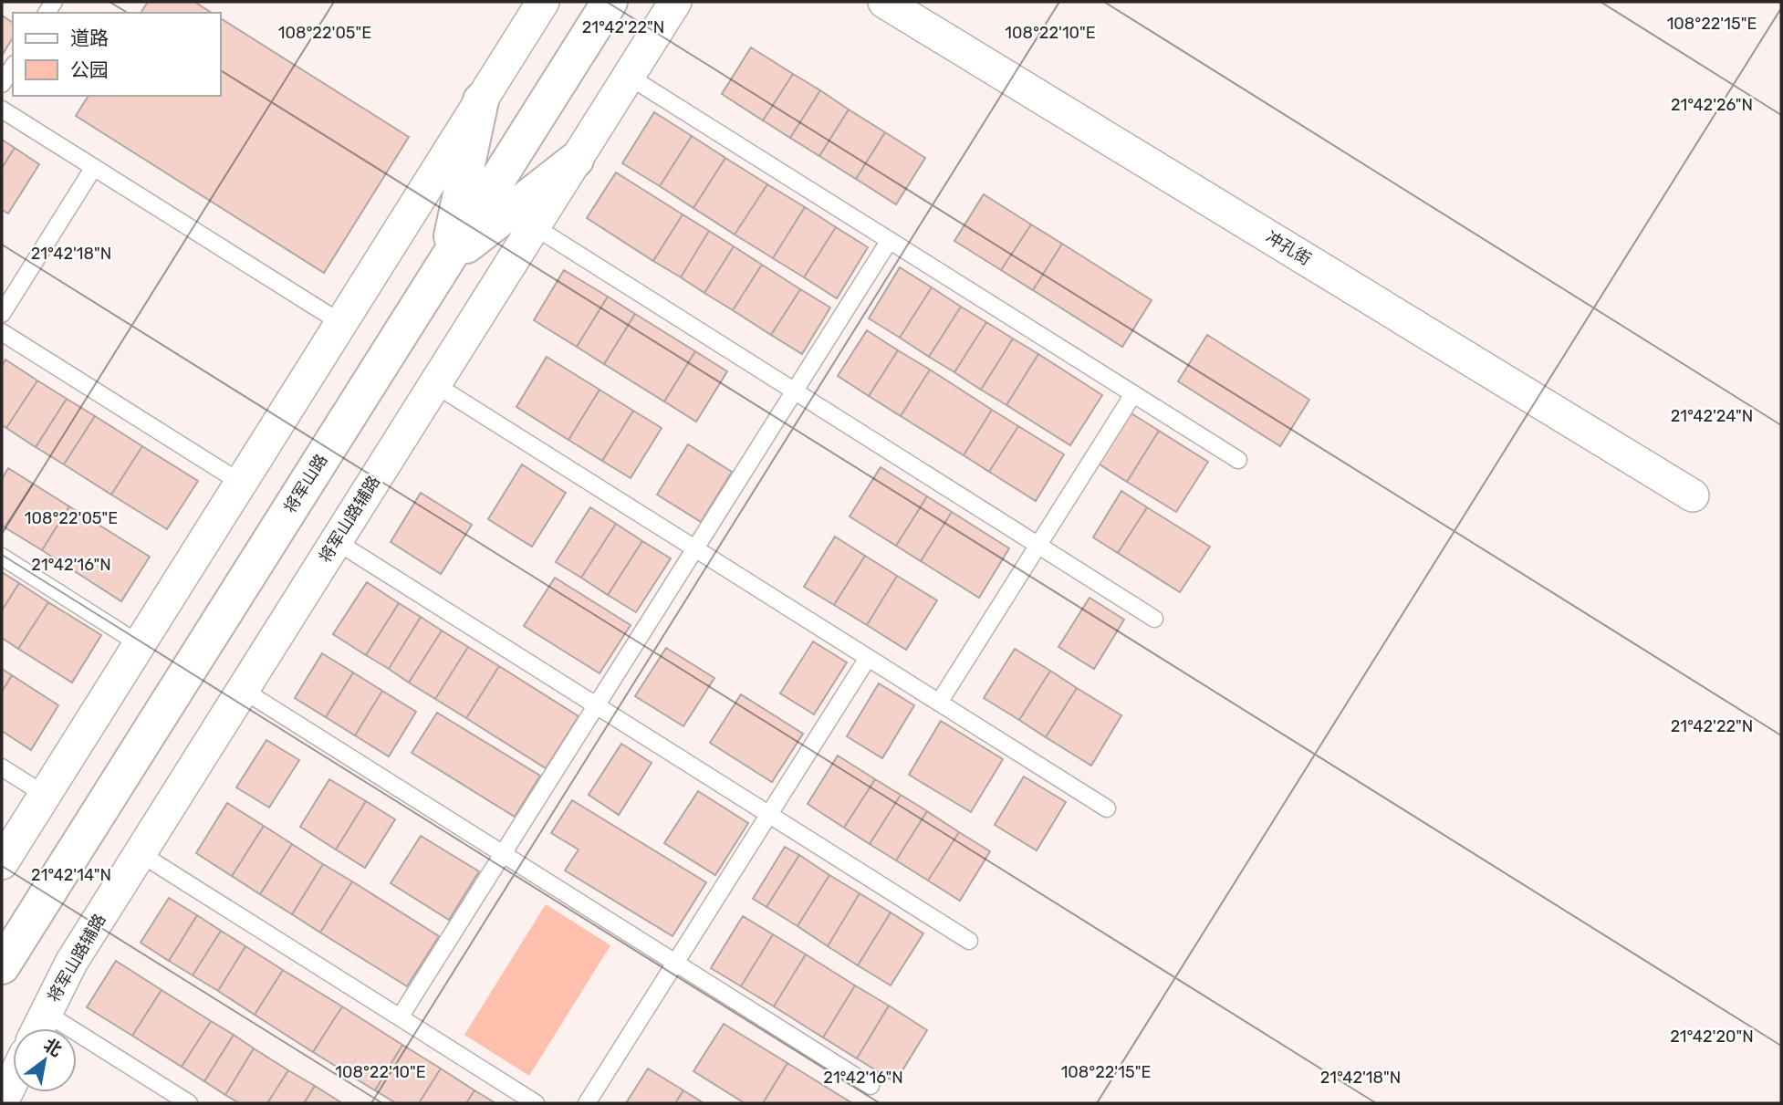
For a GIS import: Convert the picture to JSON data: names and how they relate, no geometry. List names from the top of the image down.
{
  "streets": {
    "street": ["冲孔街", "将军山路", "将军山路辅路"]
  },
  "legend": ["道路", "公园"],
  "north": "top right",
  "coordinates": [
    "108°22'15\"E",
    "21°42'22\"N",
    "108°22'05\"E",
    "108°22'10\"E",
    "21°42'26\"N",
    "21°42'18\"N",
    "21°42'24\"N",
    "21°42'16\"N",
    "21°42'14\"N",
    "21°42'20\"N"
  ]
}
